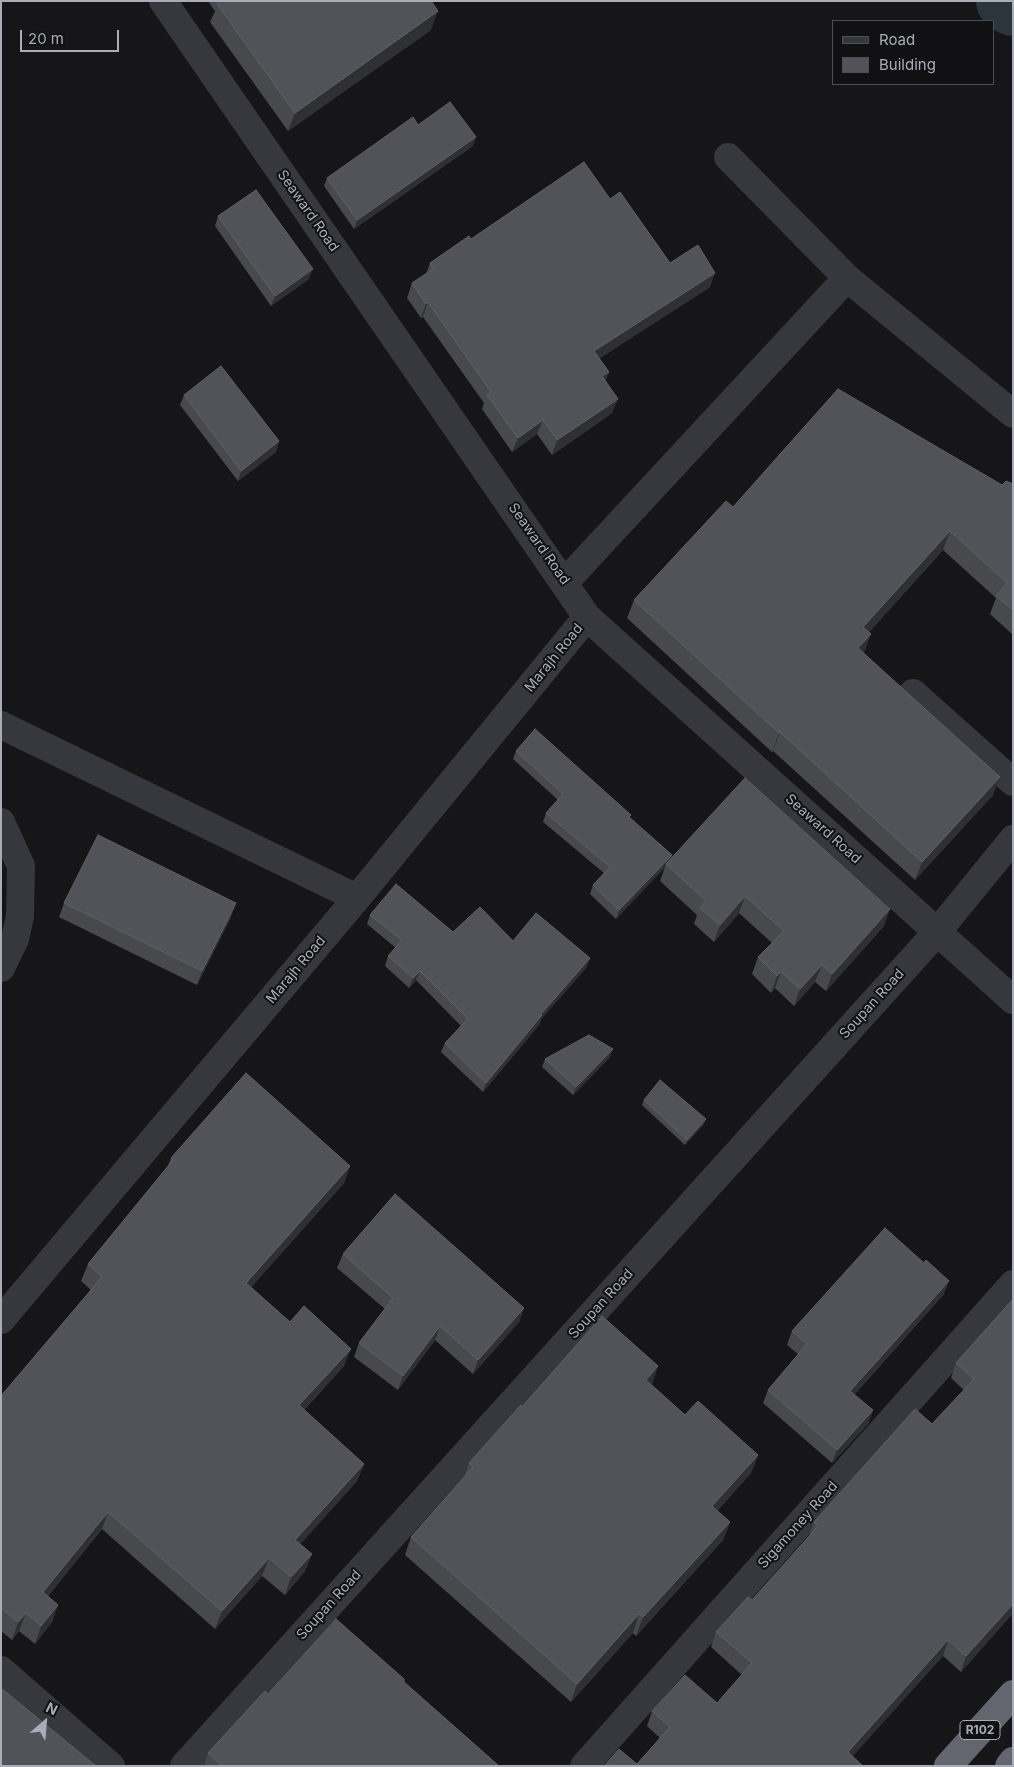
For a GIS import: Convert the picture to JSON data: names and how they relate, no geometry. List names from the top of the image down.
{
  "streets": {
    "highway": ["R102"],
    "street": [
      "Seaward Road",
      "Marajh Road",
      "Soupan Road",
      "Sigamoney Road"
    ]
  },
  "crossings": [
    ["Seaward Road", "Marajh Road"],
    ["Seaward Road", "Soupan Road"]
  ],
  "legend": ["Road", "Building"],
  "scale_bar": "20 m",
  "north": "top right"
}
